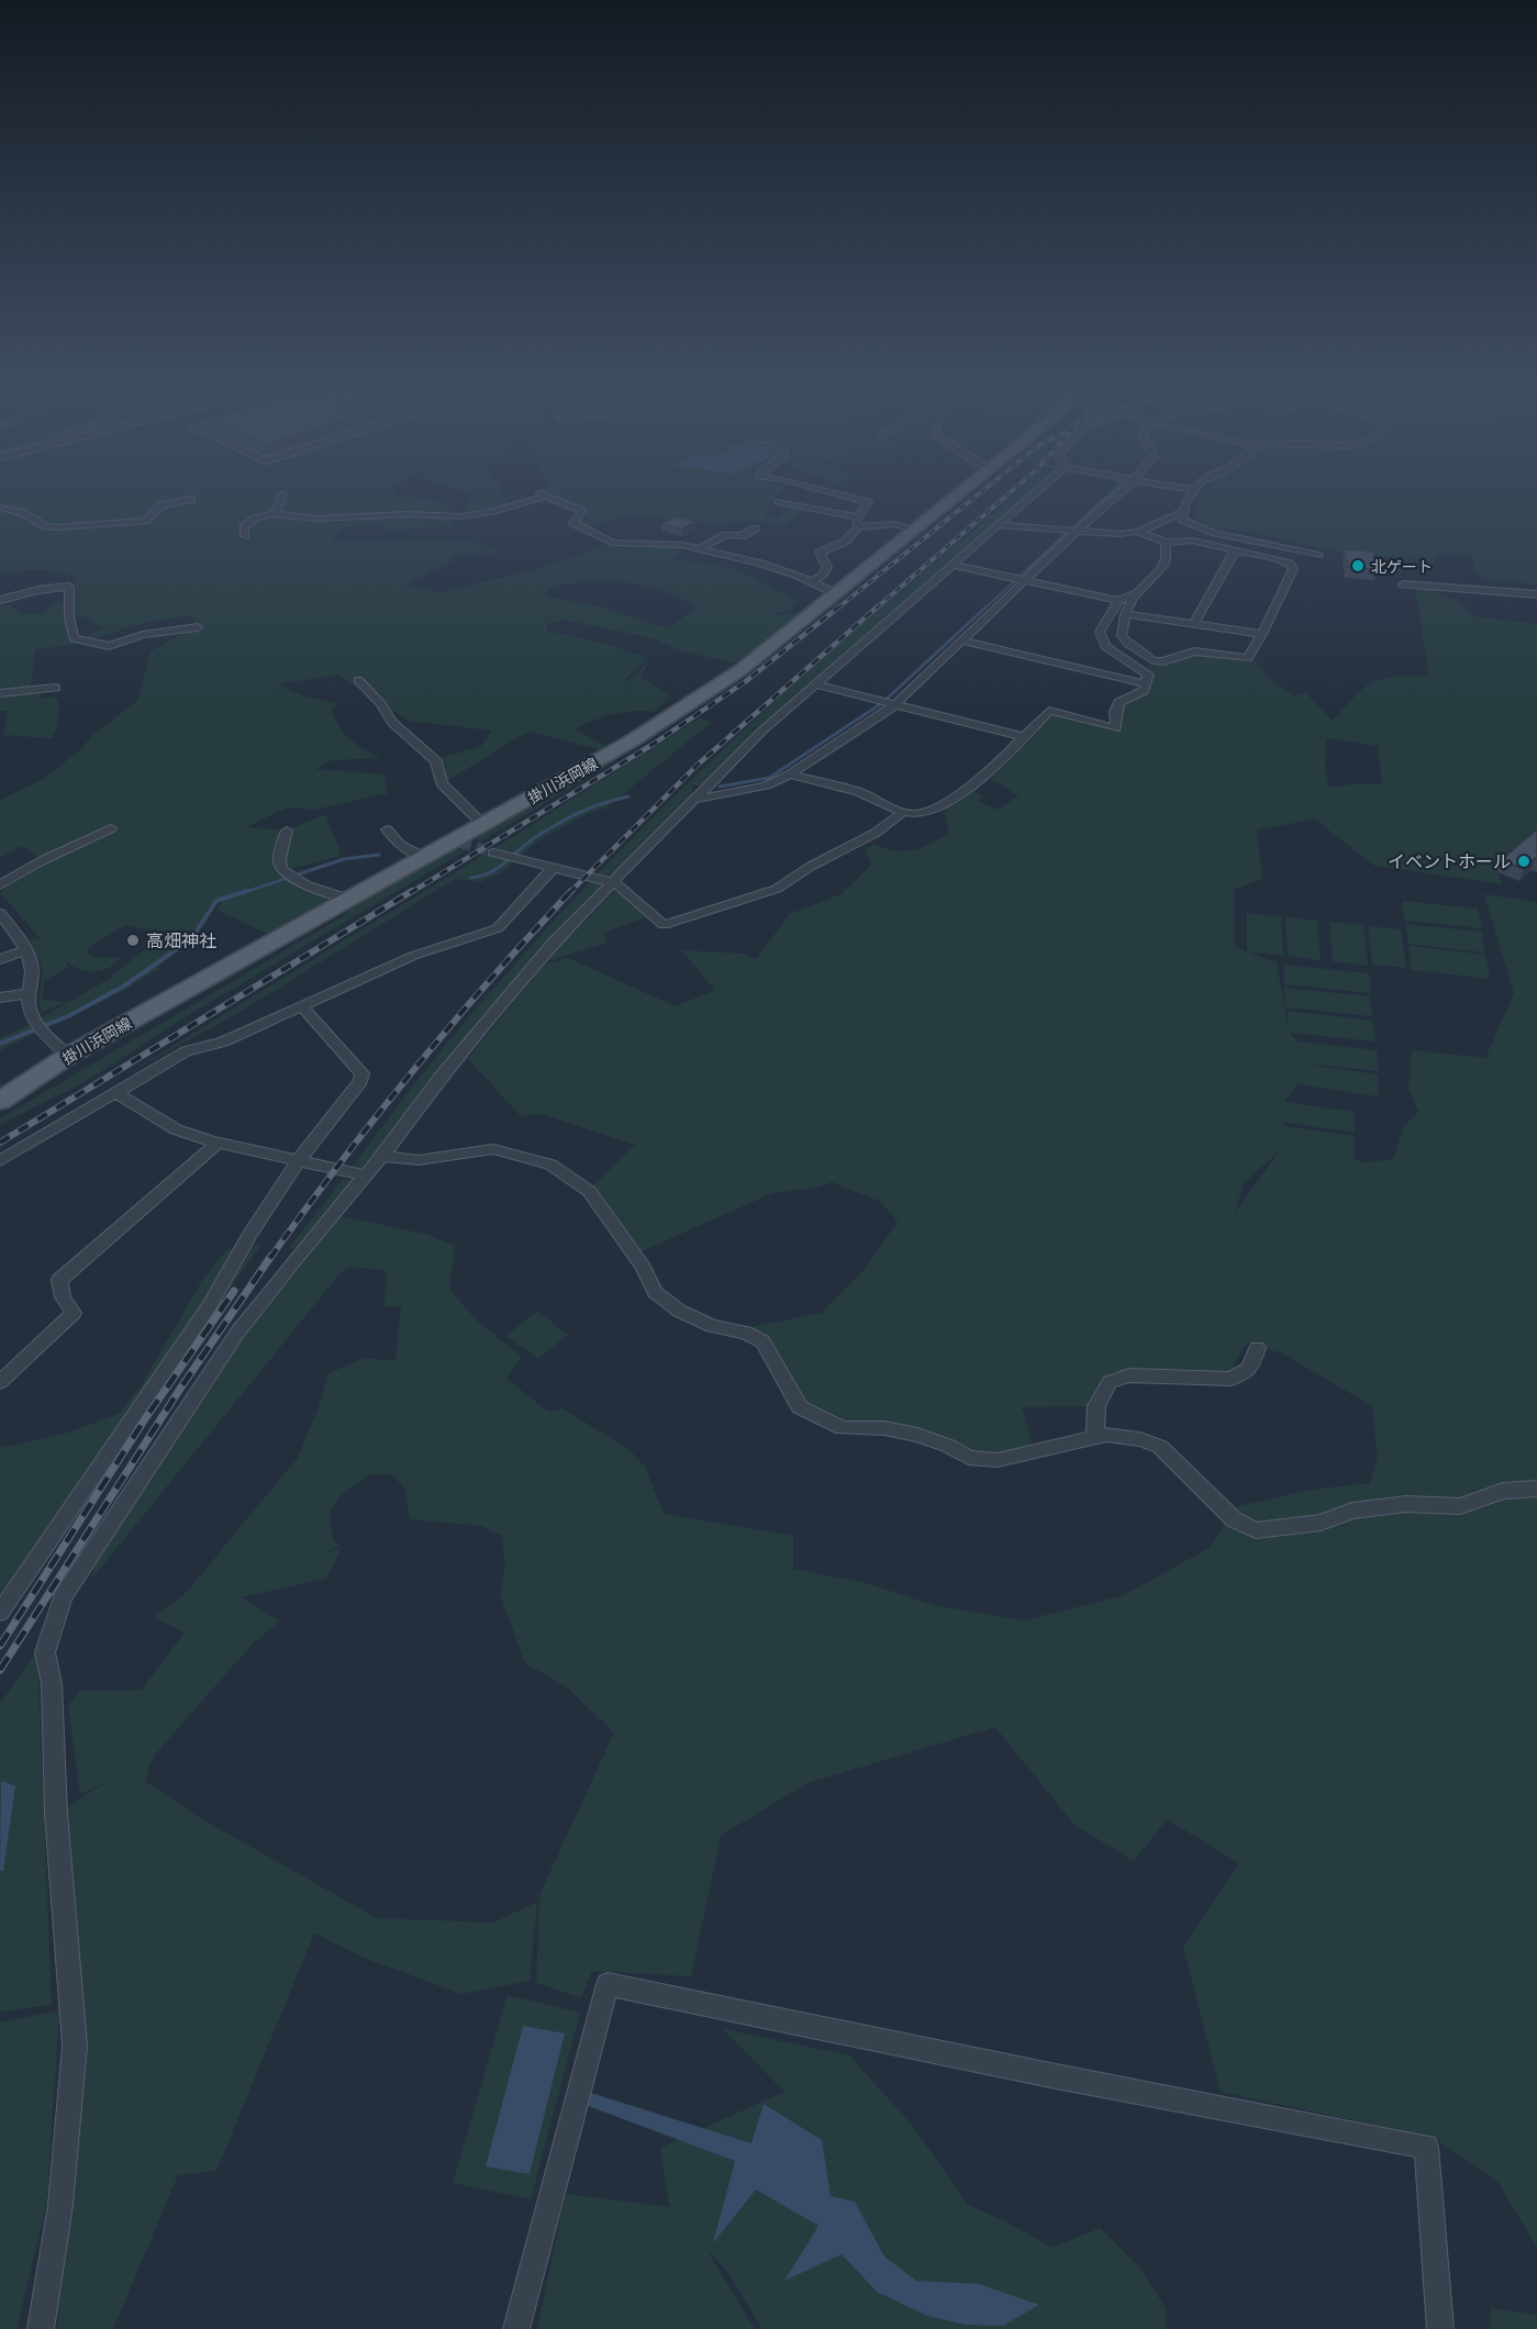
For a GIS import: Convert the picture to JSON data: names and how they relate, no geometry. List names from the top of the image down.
{
  "streets": {
    "main road": ["掛川浜岡線"]
  },
  "places": ["北ゲート", "イベントホール", "高畑神社"]
}
